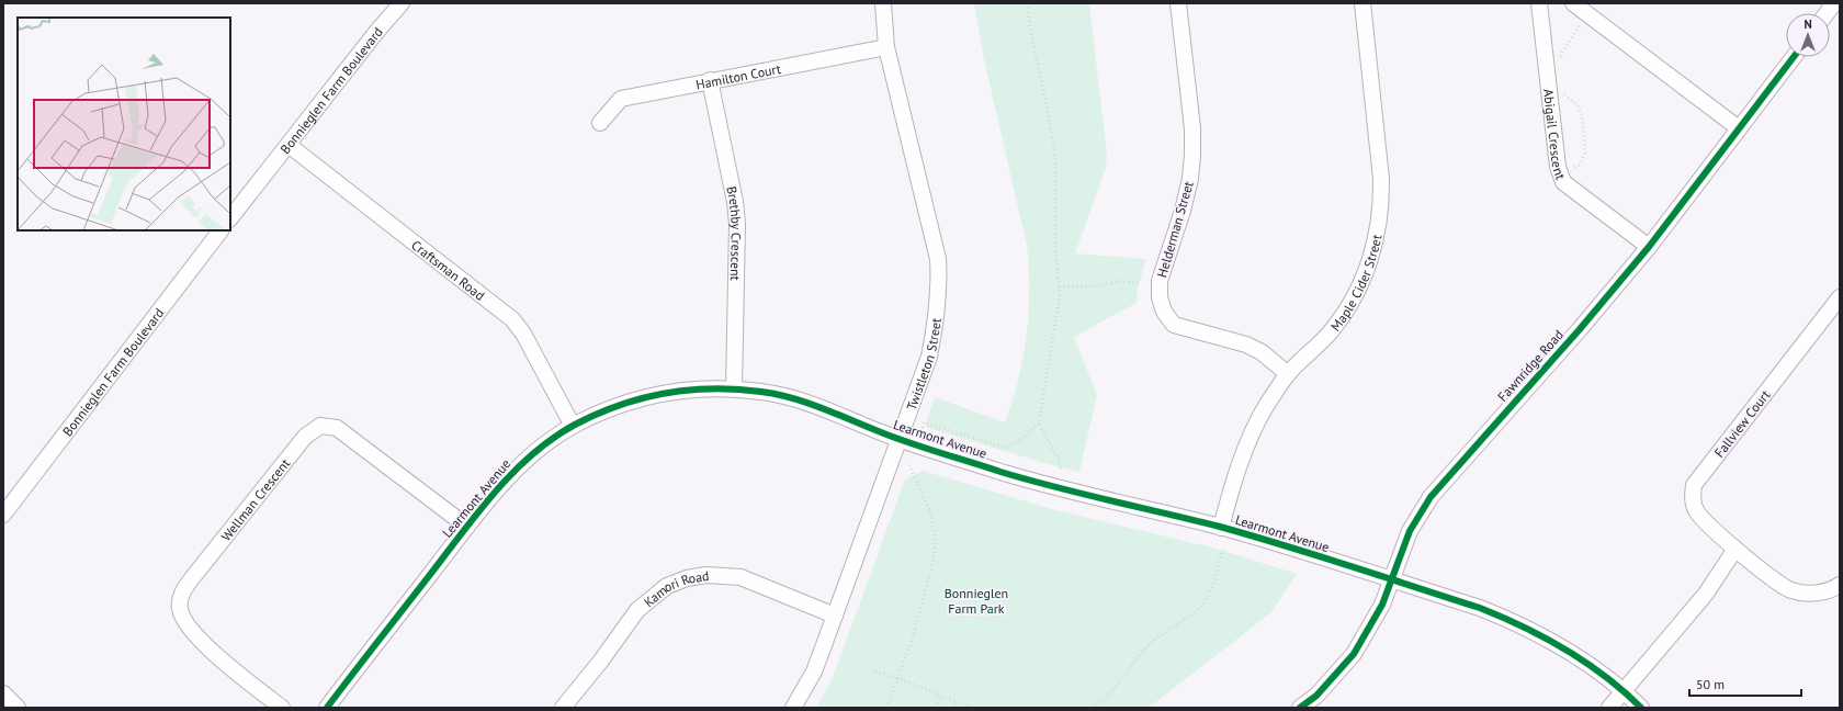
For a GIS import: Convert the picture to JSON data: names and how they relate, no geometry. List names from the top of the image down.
{
  "streets": {
    "street": [
      "Hamilton Court",
      "Bonnieglen Farm Boulevard",
      "Abigail Crescent",
      "Helderman Street",
      "Brethby Crescent",
      "Craftsman Road",
      "Maple Cider Street",
      "Twistleton Street",
      "Fawnridge Road",
      "Fallview Court",
      "Learmont Avenue",
      "Wellman Crescent",
      "Kamori Road"
    ]
  },
  "crossings": [
    ["Hamilton Court", "Brethby Crescent"],
    ["Hamilton Court", "Twistleton Street"],
    ["Bonnieglen Farm Boulevard", "Craftsman Road"],
    ["Abigail Crescent", "Fawnridge Road"],
    ["Helderman Street", "Maple Cider Street"],
    ["Brethby Crescent", "Learmont Avenue"],
    ["Craftsman Road", "Learmont Avenue"],
    ["Maple Cider Street", "Learmont Avenue"],
    ["Twistleton Street", "Learmont Avenue"],
    ["Twistleton Street", "Kamori Road"],
    ["Fawnridge Road", "Learmont Avenue"],
    ["Learmont Avenue", "Wellman Crescent"]
  ],
  "parks": ["Bonnieglen Farm Park"],
  "scale_bar": "50 m",
  "north": "top"
}
